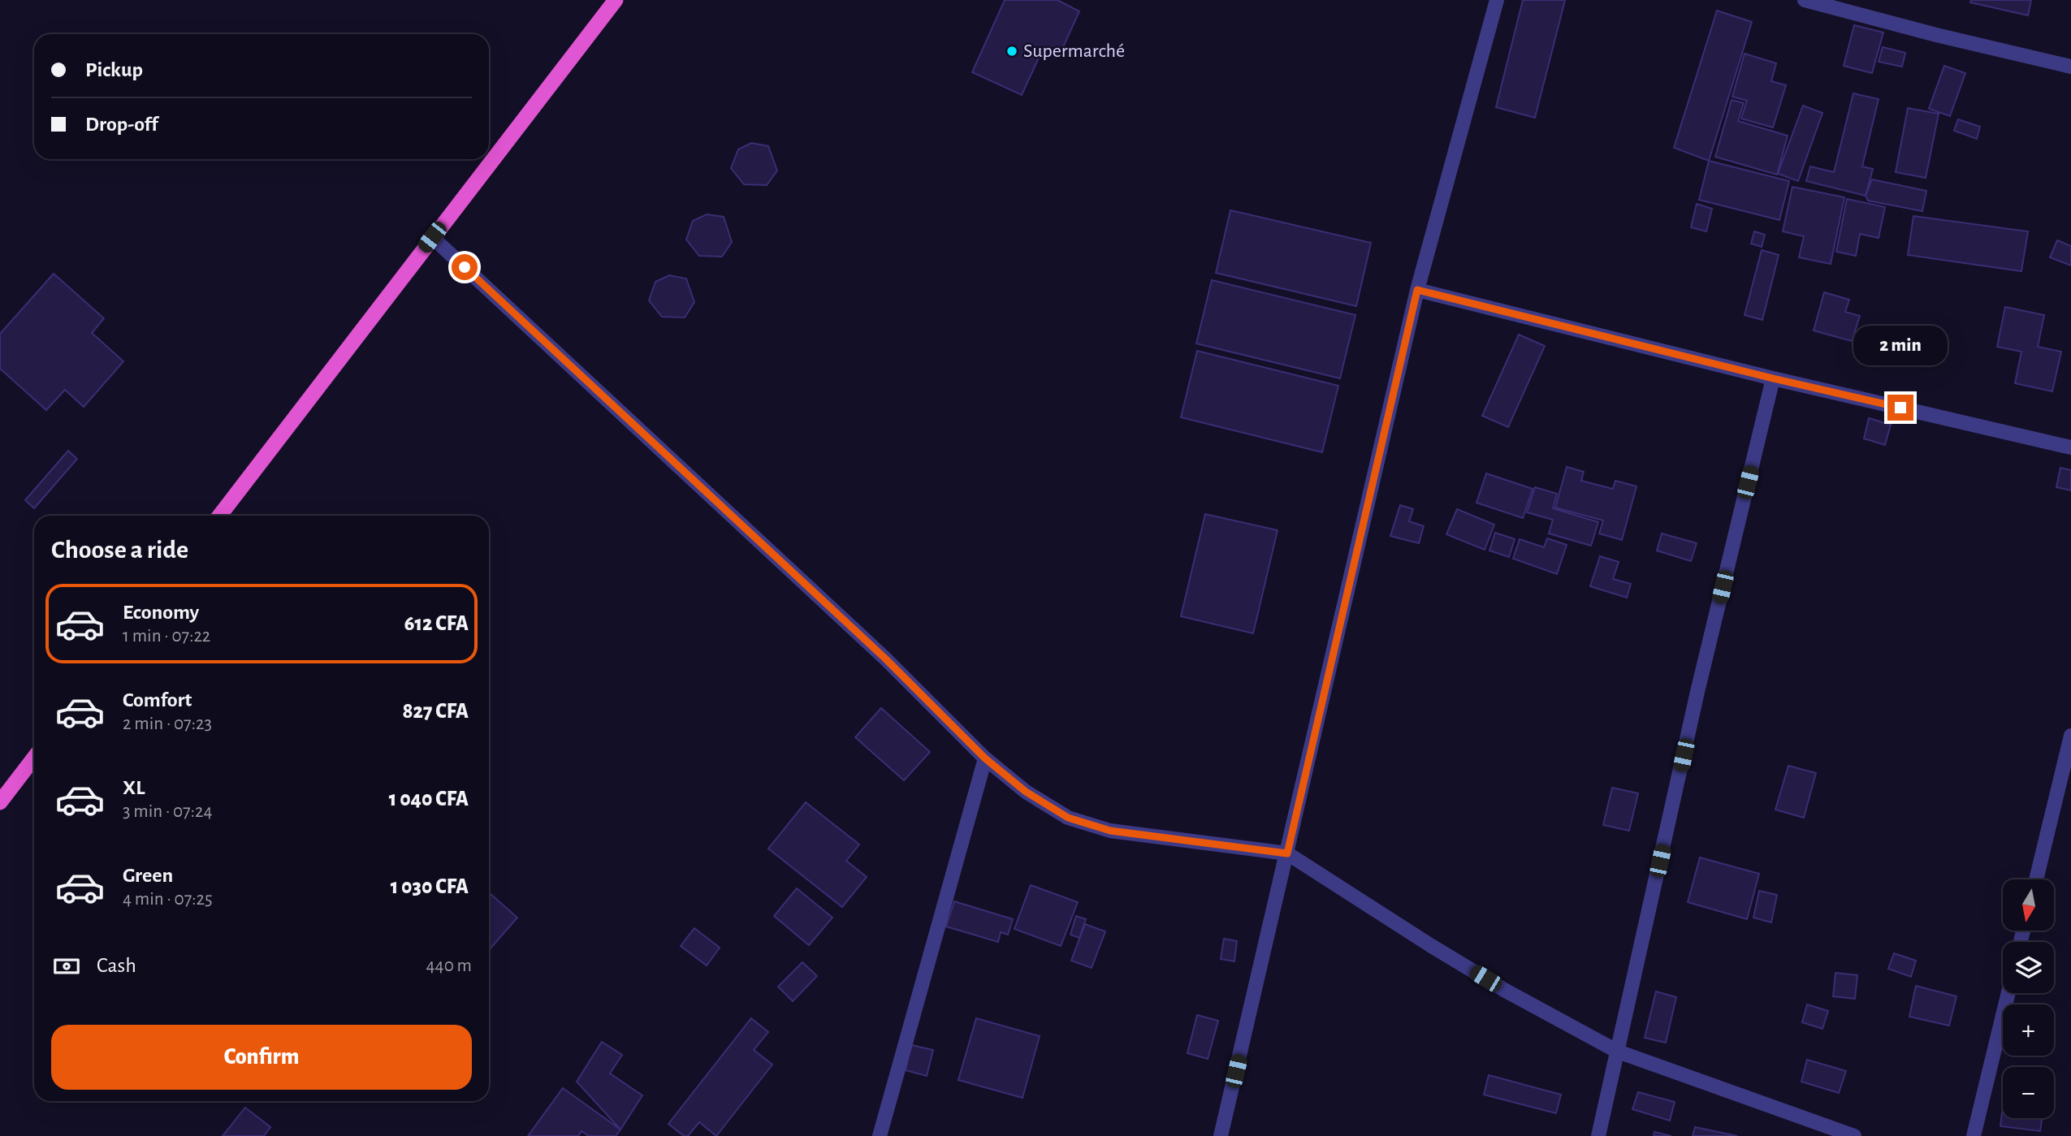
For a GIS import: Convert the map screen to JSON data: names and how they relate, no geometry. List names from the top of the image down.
{
  "places": ["Supermarché"],
  "north": "bottom",
  "page": {
    "banner": ["Pickup", "Drop-off"],
    "bubble": "2 min",
    "heading": "Choose a ride",
    "list": [
      {
        "name": "Economy",
        "note": "1 min · 07:22",
        "value": "612 CFA"
      },
      {
        "name": "Comfort",
        "note": "2 min · 07:23",
        "value": "827 CFA"
      },
      {
        "name": "XL",
        "note": "3 min · 07:24",
        "value": "1 040 CFA"
      },
      {
        "name": "Green",
        "note": "4 min · 07:25",
        "value": "1 030 CFA"
      }
    ],
    "map_buttons": ["+", "−"],
    "pay": ["Cash", "440 m"],
    "buttons": "Confirm"
  }
}
